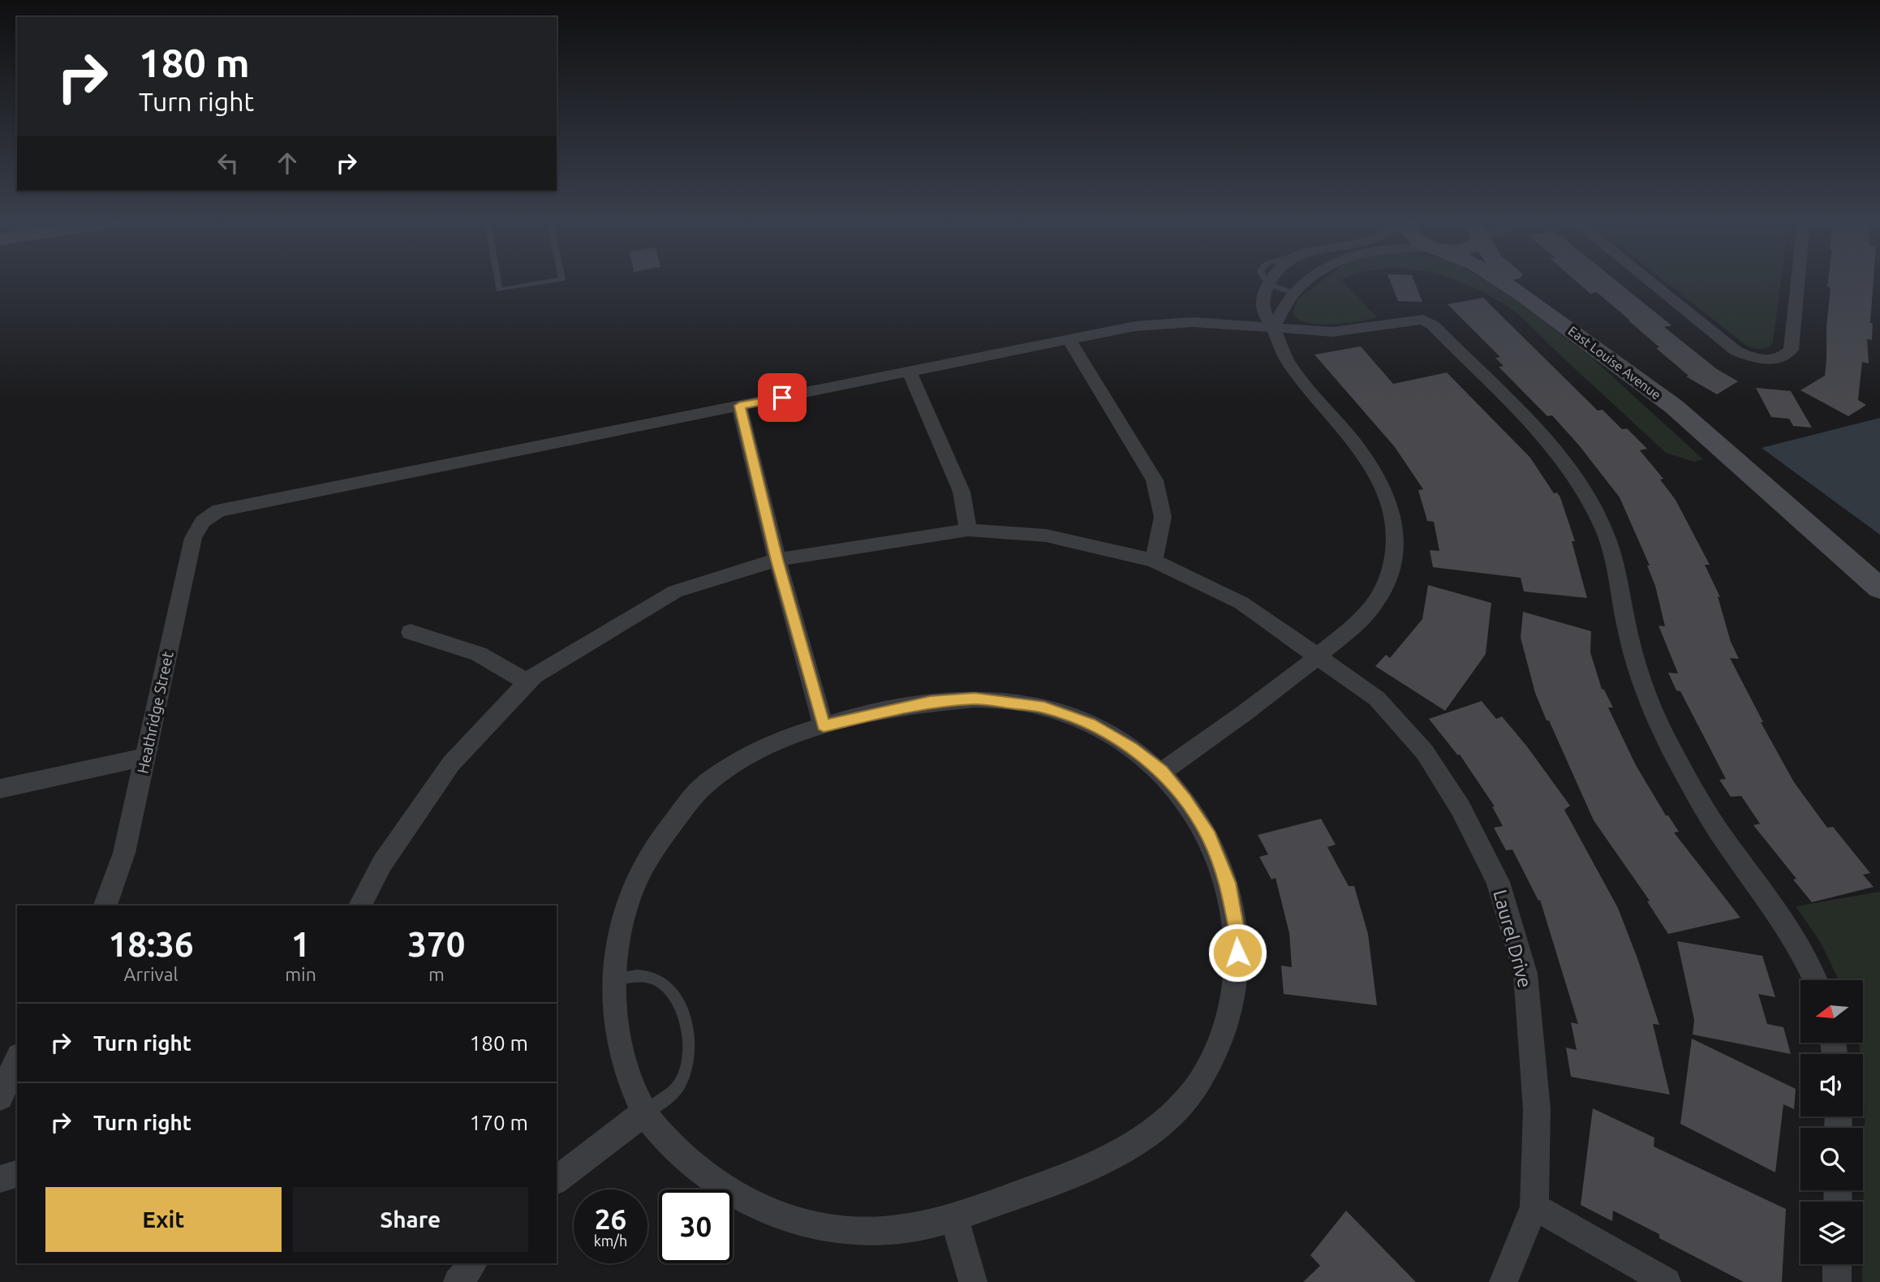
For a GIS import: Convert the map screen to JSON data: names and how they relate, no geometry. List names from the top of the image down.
{
  "streets": {
    "street": ["East Louise Avenue", "Heathridge Street", "Laurel Drive"]
  },
  "north": "left",
  "page": {
    "turn": ["180 m", "Turn right"],
    "eta": [
      "18:36",
      "Arrival",
      "1",
      "min",
      "370",
      "m"
    ],
    "list": [
      {
        "name": "Turn right",
        "value": "180 m"
      },
      {
        "name": "Turn right",
        "value": "170 m"
      }
    ],
    "buttons": ["Exit", "Share"],
    "speed": "26 km/h",
    "limit": "30"
  }
}
